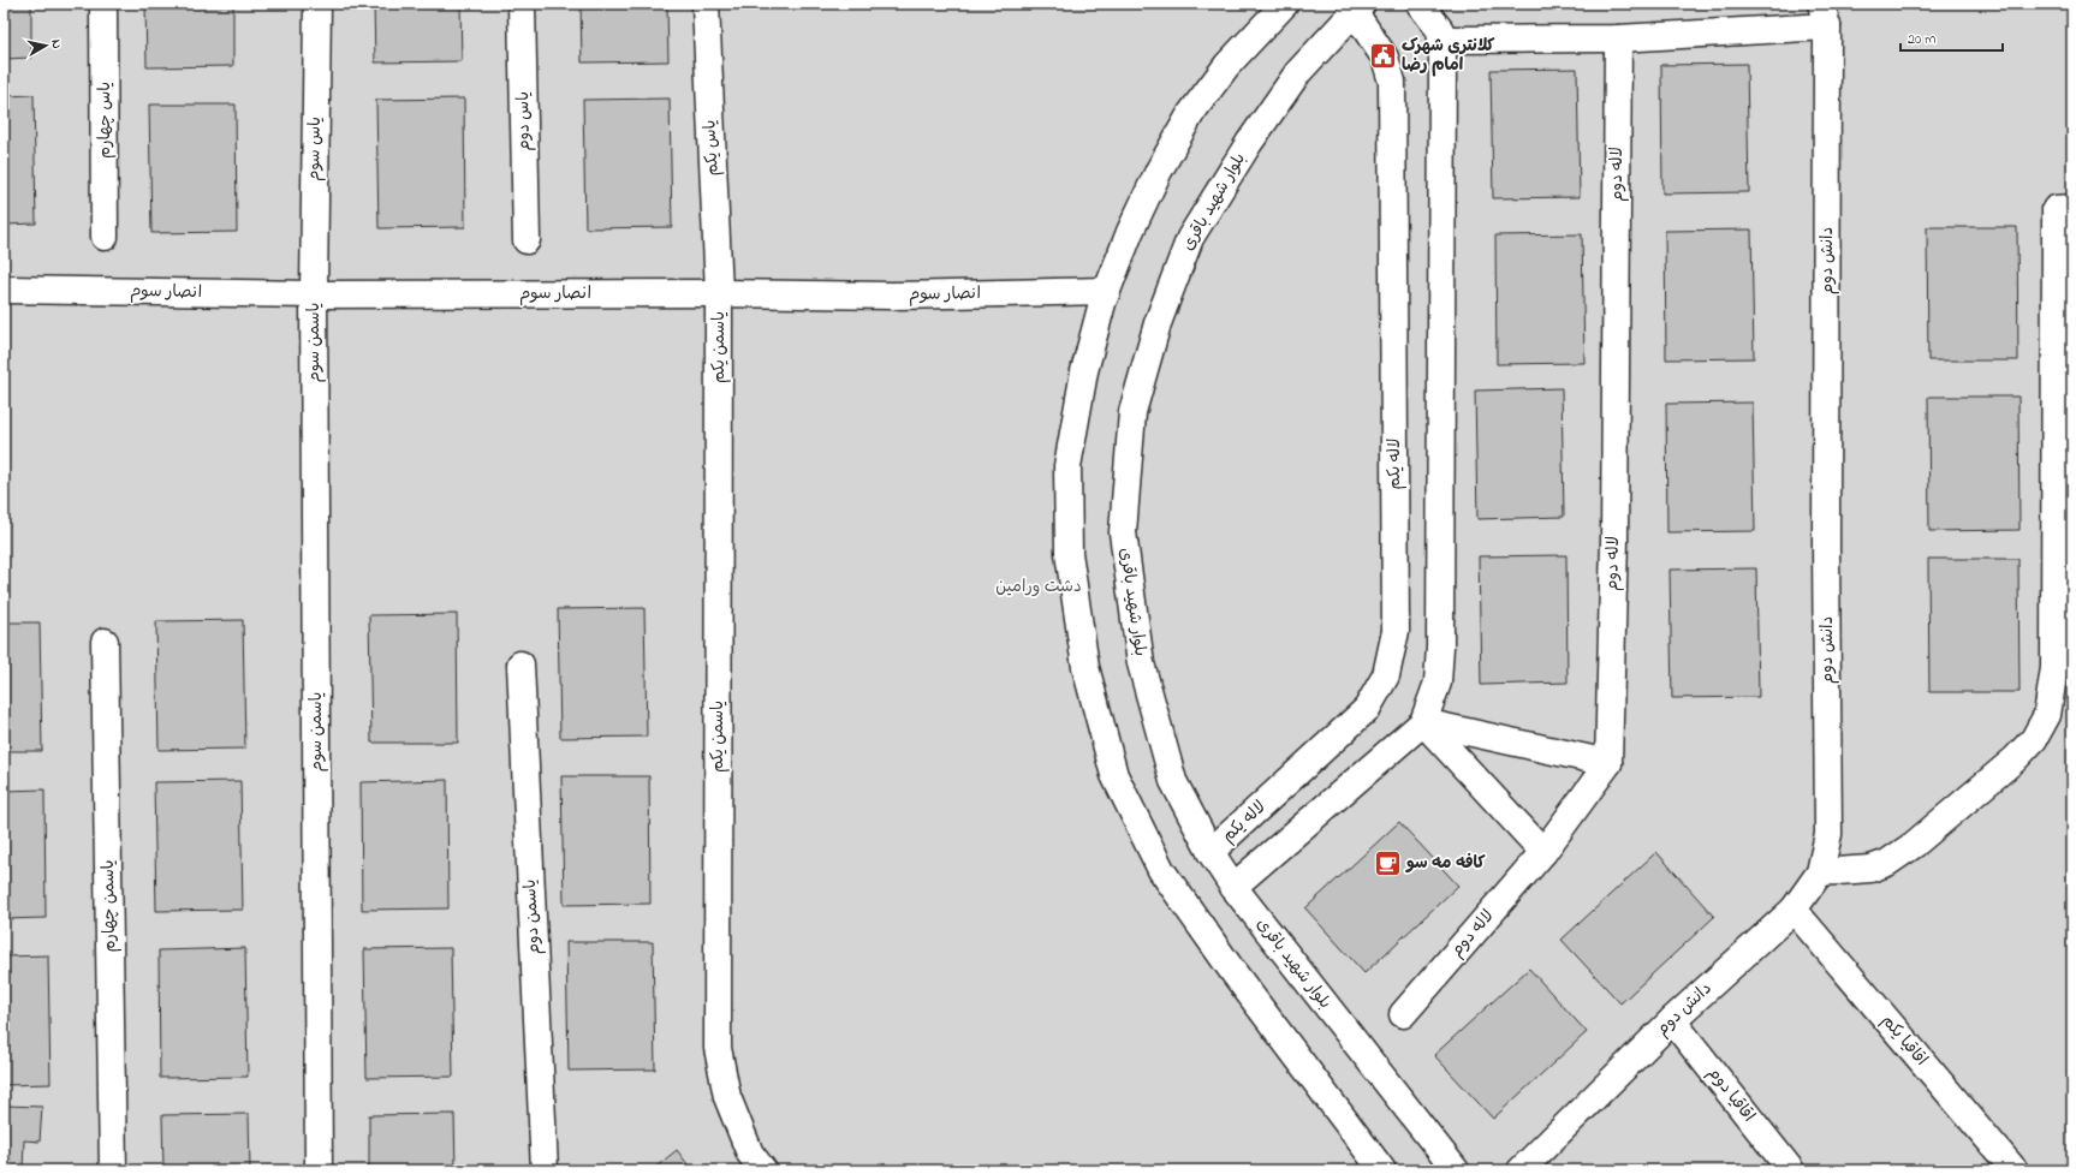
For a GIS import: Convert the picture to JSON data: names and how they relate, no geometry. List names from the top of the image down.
{
  "streets": {
    "street": [
      "یاس چهارم",
      "یاس دوم",
      "یاس یکم",
      "یاس سوم",
      "لاله دوم",
      "بلوار شهید باقری",
      "دانش دوم",
      "انصار سوم",
      "یاسمن سوم",
      "یاسمن یکم",
      "لاله یکم",
      "یاسمن چهارم",
      "یاسمن دوم",
      "اقاقیا یکم",
      "اقاقیا دوم"
    ]
  },
  "crossings": [
    ["یاس یکم", "انصار سوم"],
    ["یاس یکم", "یاسمن یکم"],
    ["یاس سوم", "انصار سوم"],
    ["یاس سوم", "یاسمن سوم"],
    ["بلوار شهید باقری", "لاله یکم"],
    ["دانش دوم", "اقاقیا یکم"],
    ["دانش دوم", "اقاقیا دوم"],
    ["انصار سوم", "یاسمن سوم"],
    ["انصار سوم", "یاسمن یکم"]
  ],
  "parks": ["دشت ورامین"],
  "places": {
    "public building": ["کلانتری شهرک امام رضا"],
    "cafe": ["کافه مه سو"]
  },
  "scale_bar": "20 m",
  "north": "right"
}
